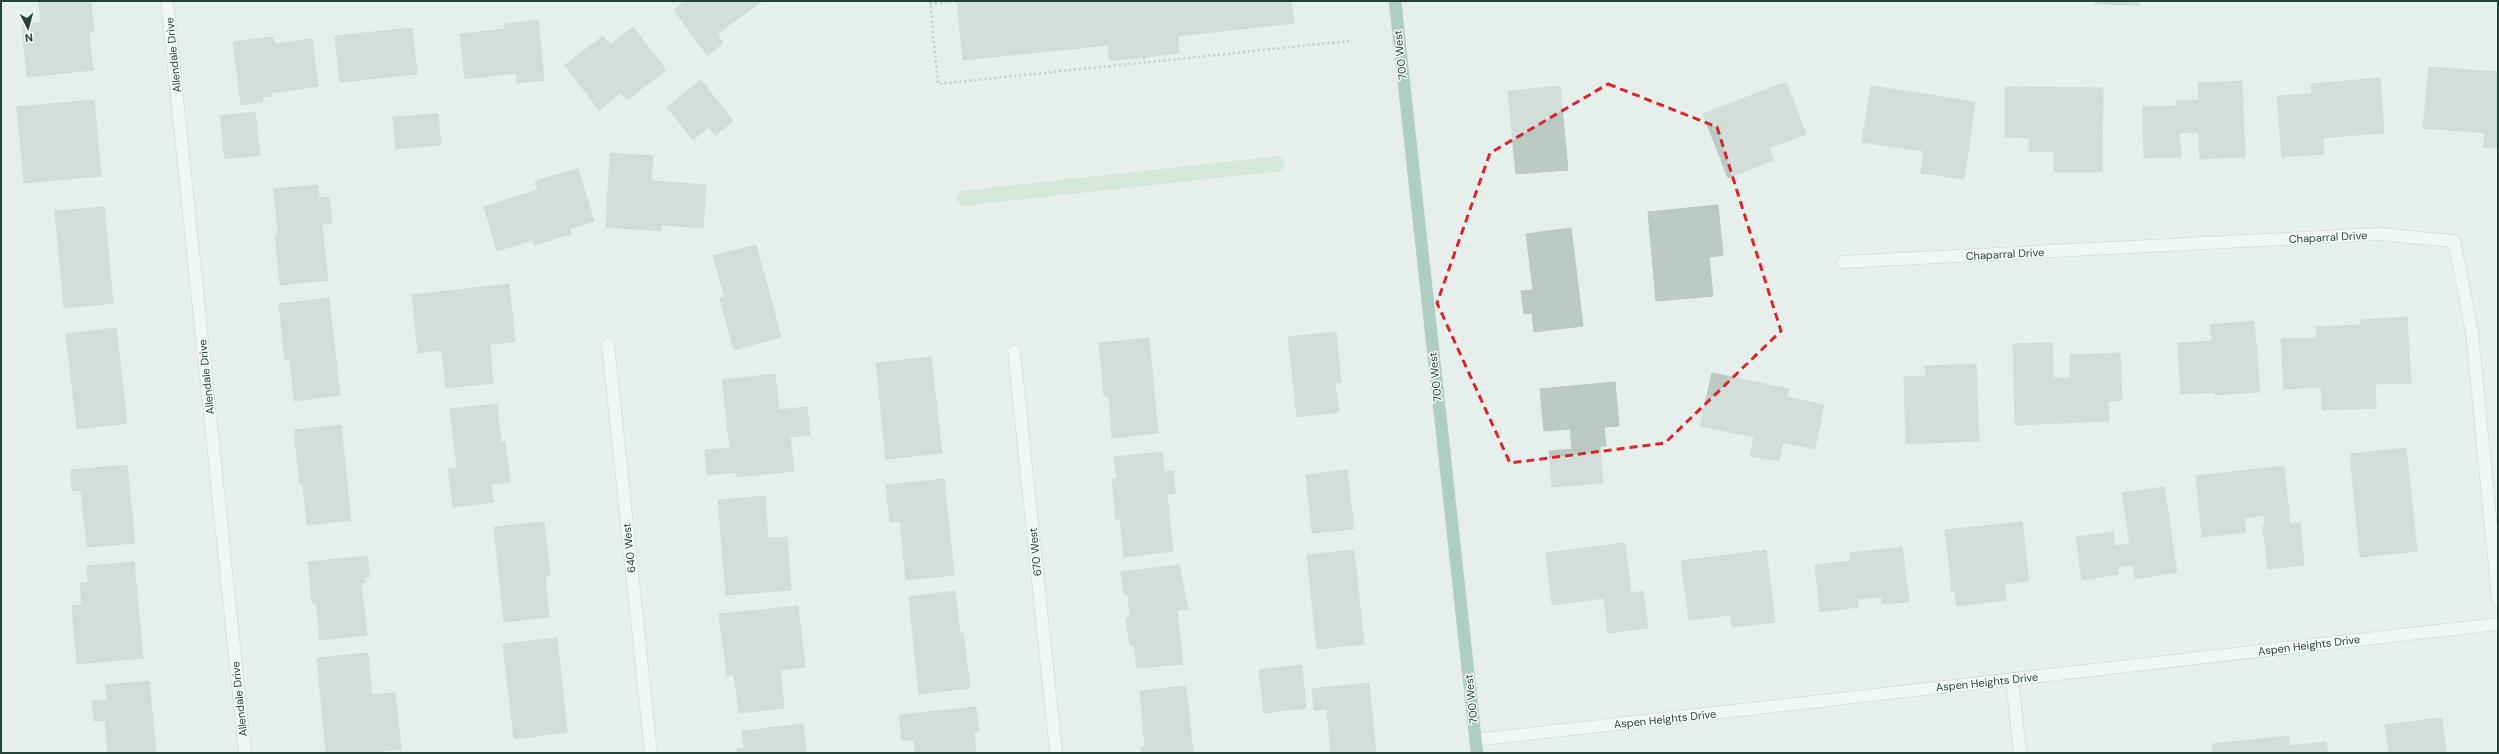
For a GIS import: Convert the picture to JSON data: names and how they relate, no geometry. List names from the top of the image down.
{
  "streets": {
    "main road": ["700 West"],
    "street": [
      "Allendale Drive",
      "Chaparral Drive",
      "640 West",
      "670 West",
      "Aspen Heights Drive"
    ]
  },
  "crossings": [
    ["700 West", "Aspen Heights Drive"]
  ],
  "north": "bottom"
}
